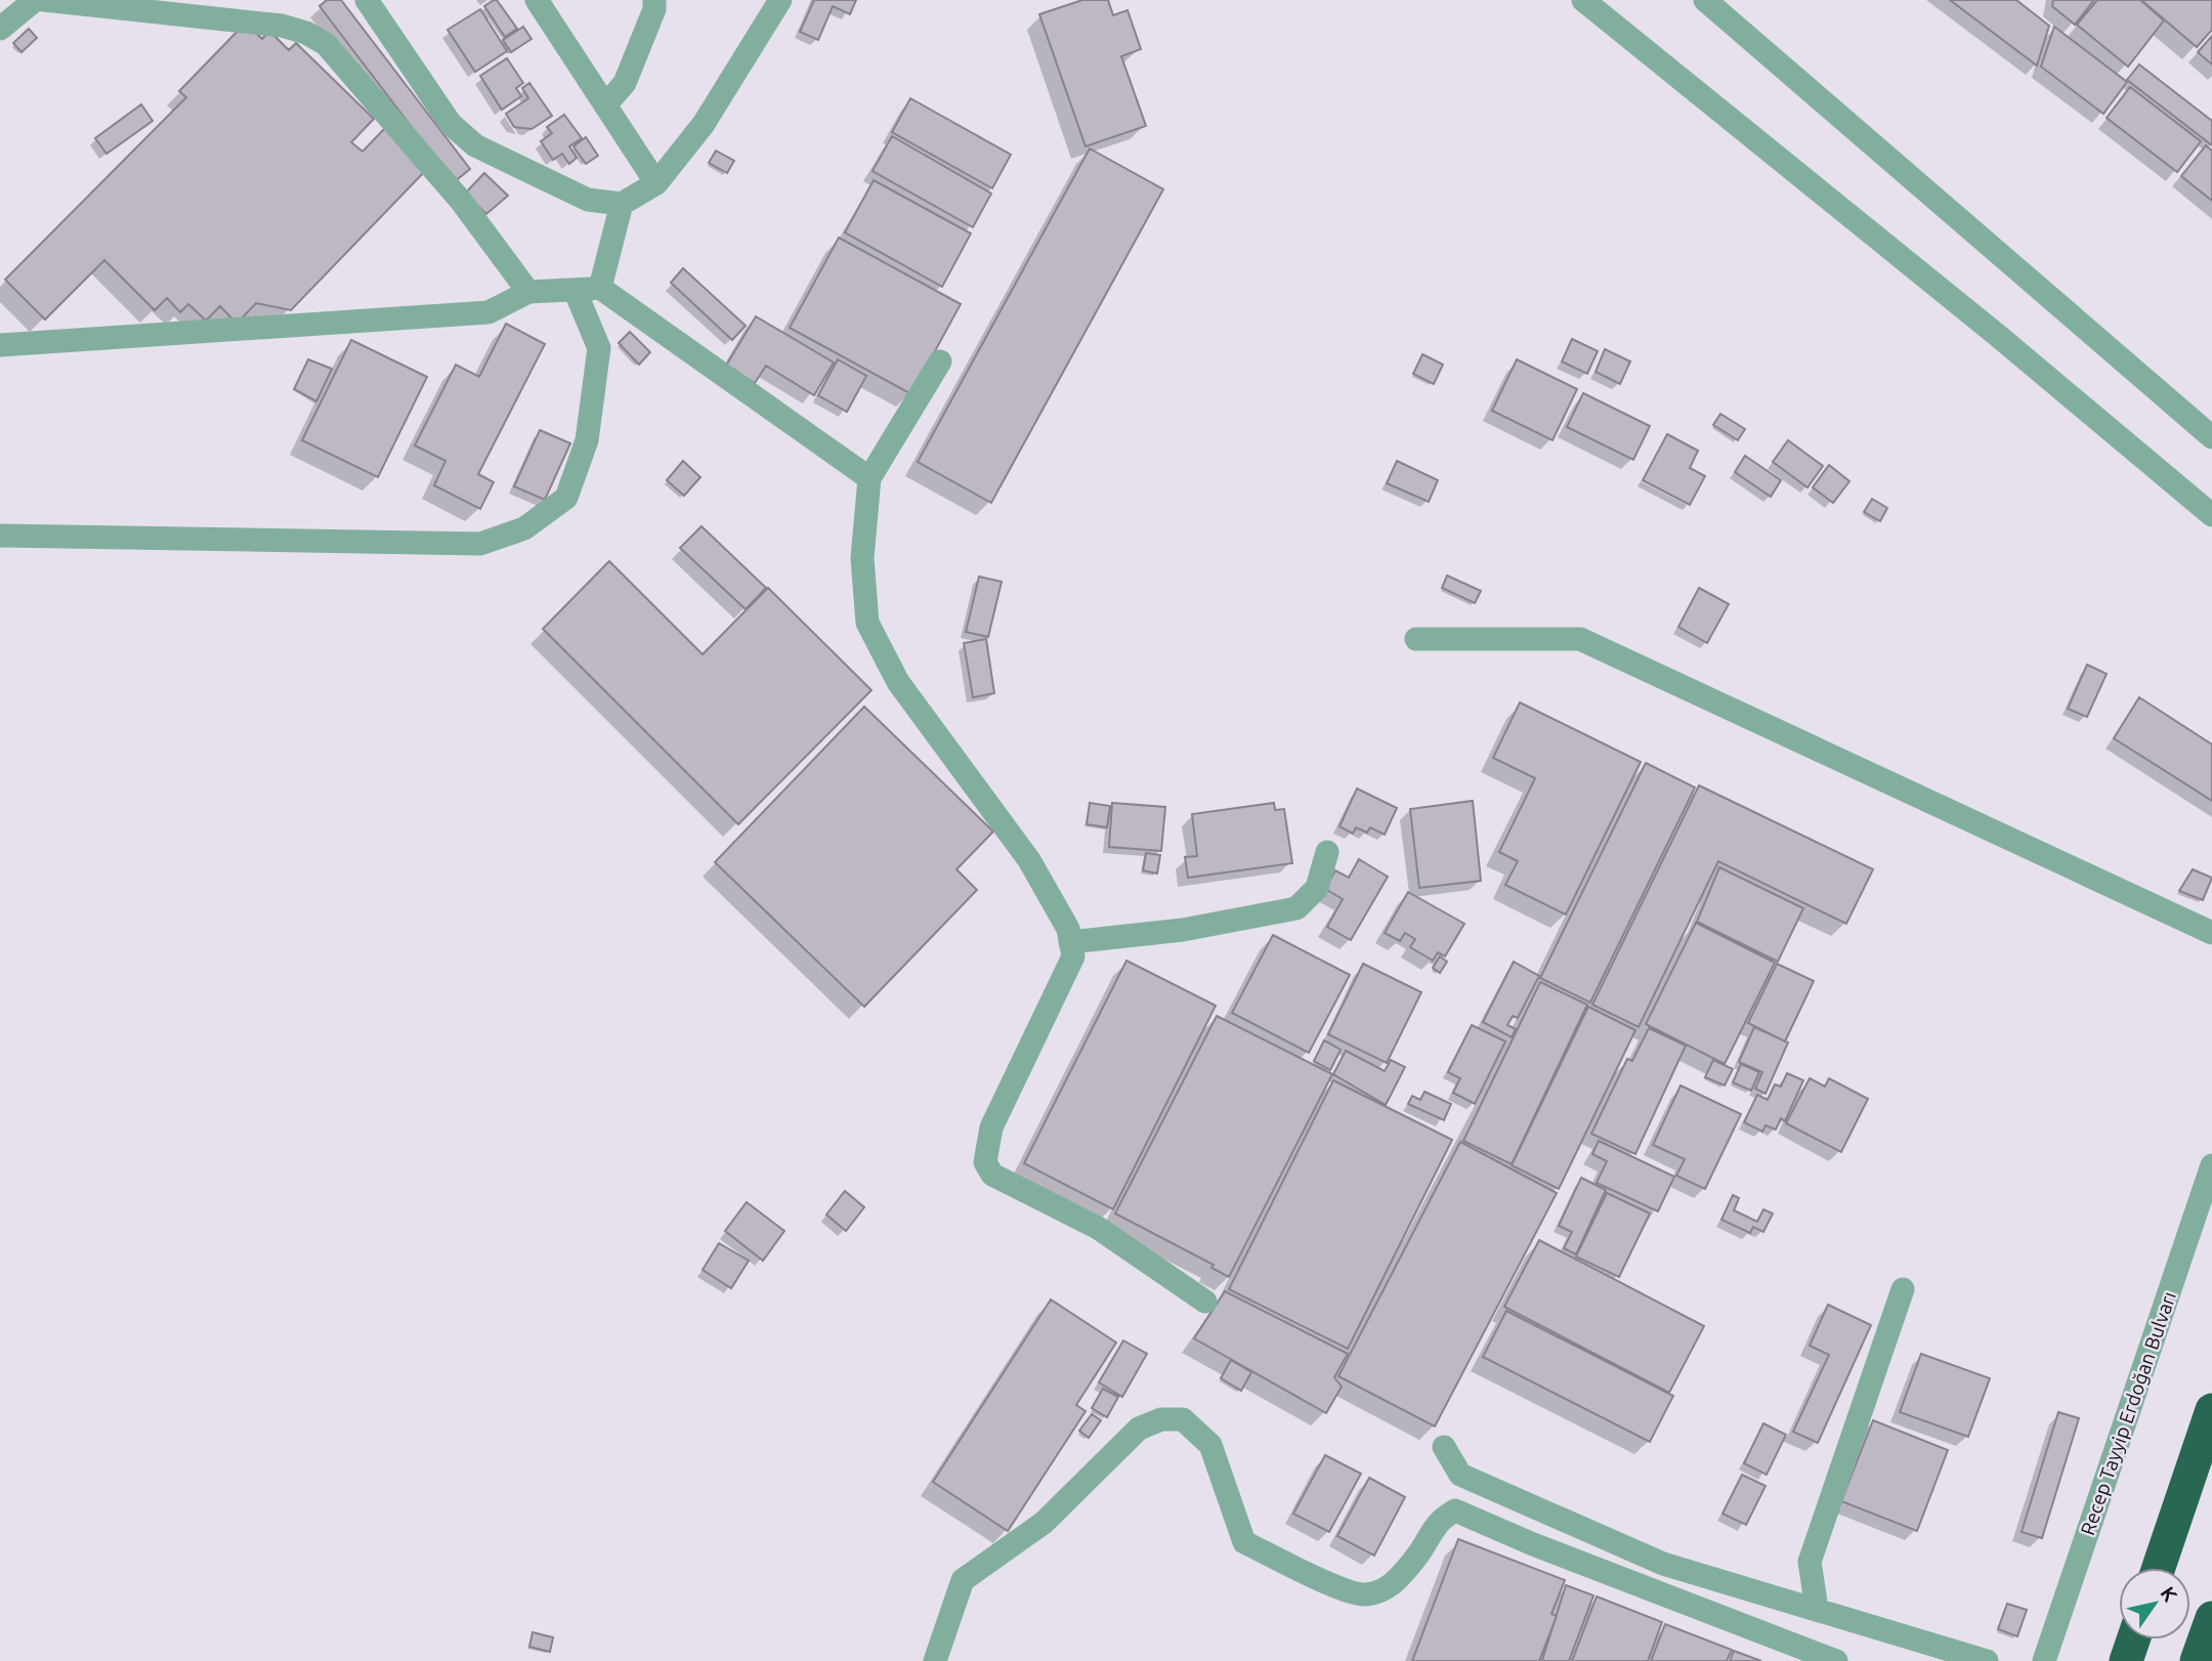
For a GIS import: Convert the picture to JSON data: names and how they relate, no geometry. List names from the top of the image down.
{
  "streets": {
    "street": ["Recep Tayyip Erdoğan Bulvarı"]
  },
  "north": "top right"
}
